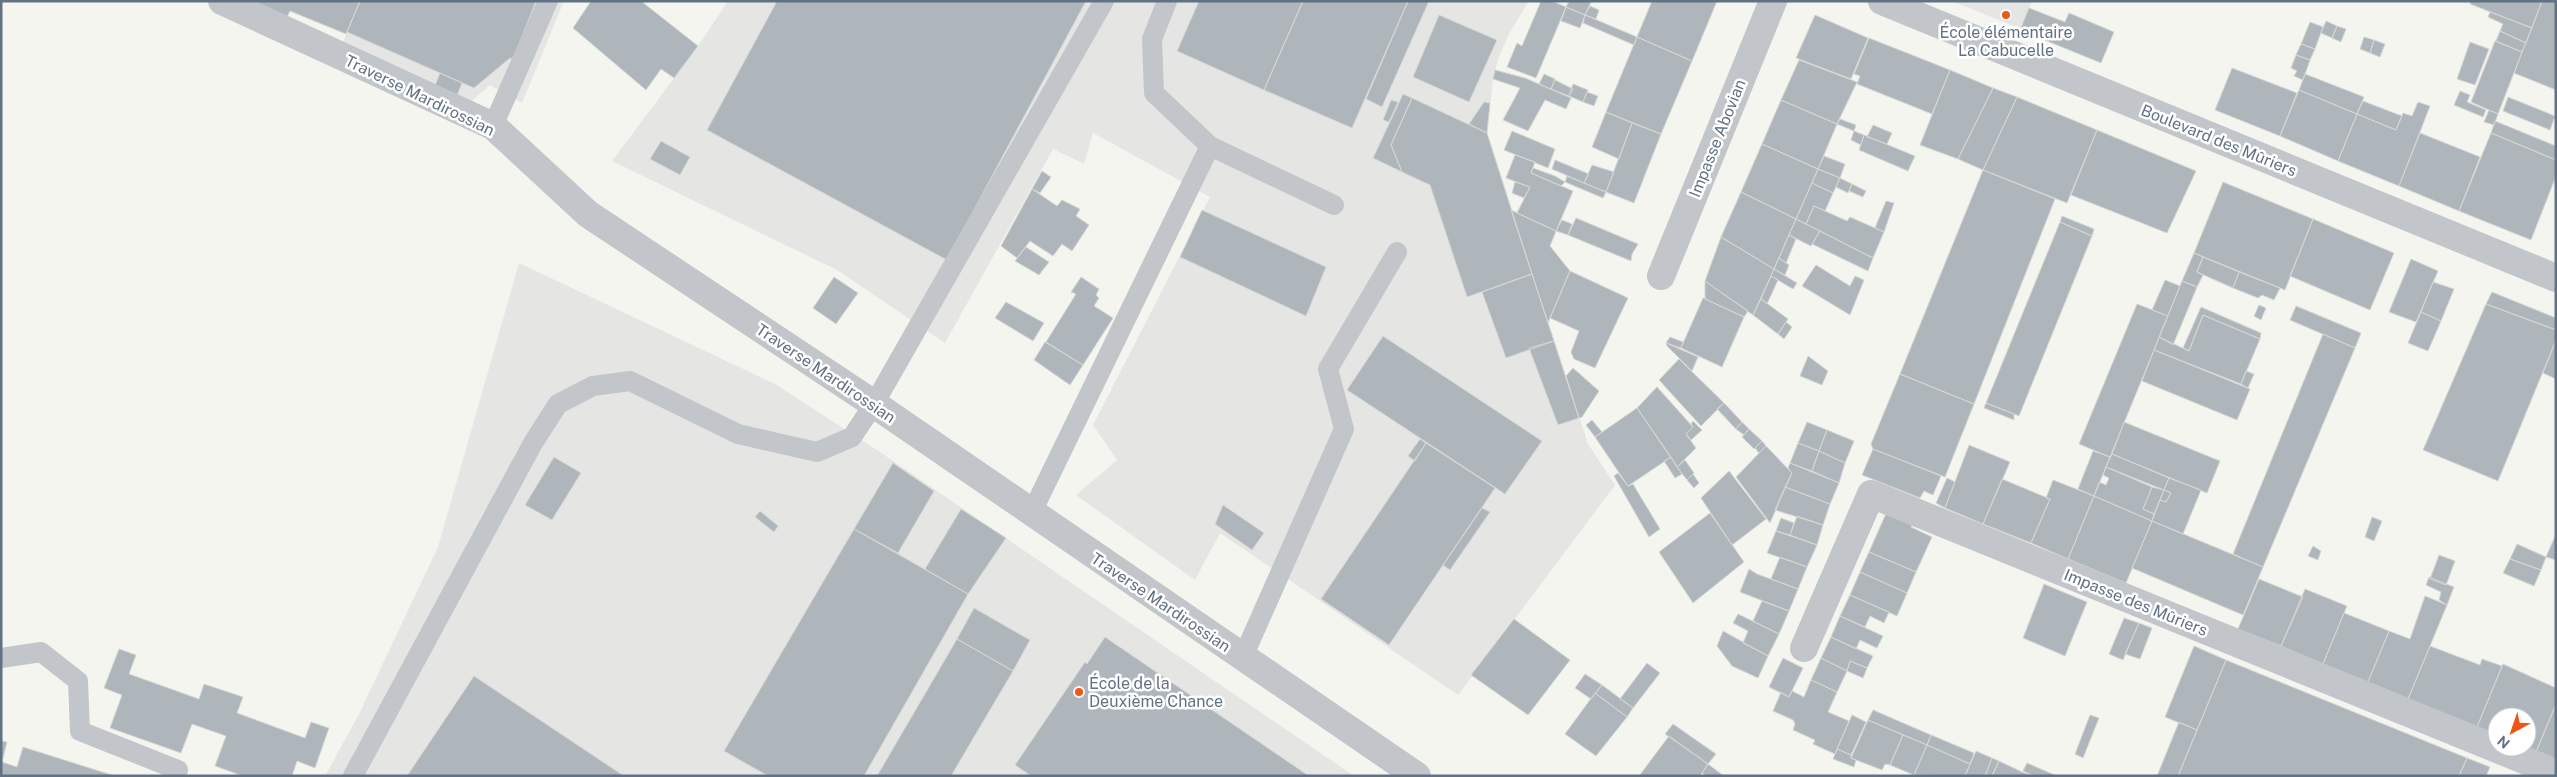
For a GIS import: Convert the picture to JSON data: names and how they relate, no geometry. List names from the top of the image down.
{
  "streets": {
    "street": [
      "Traverse Mardirossian",
      "Impasse Abovian",
      "Boulevard des Mûriers",
      "Impasse des Mûriers"
    ]
  },
  "places": ["École élémentaire La Cabucelle", "École de la Deuxième Chance"],
  "north": "bottom left"
}
